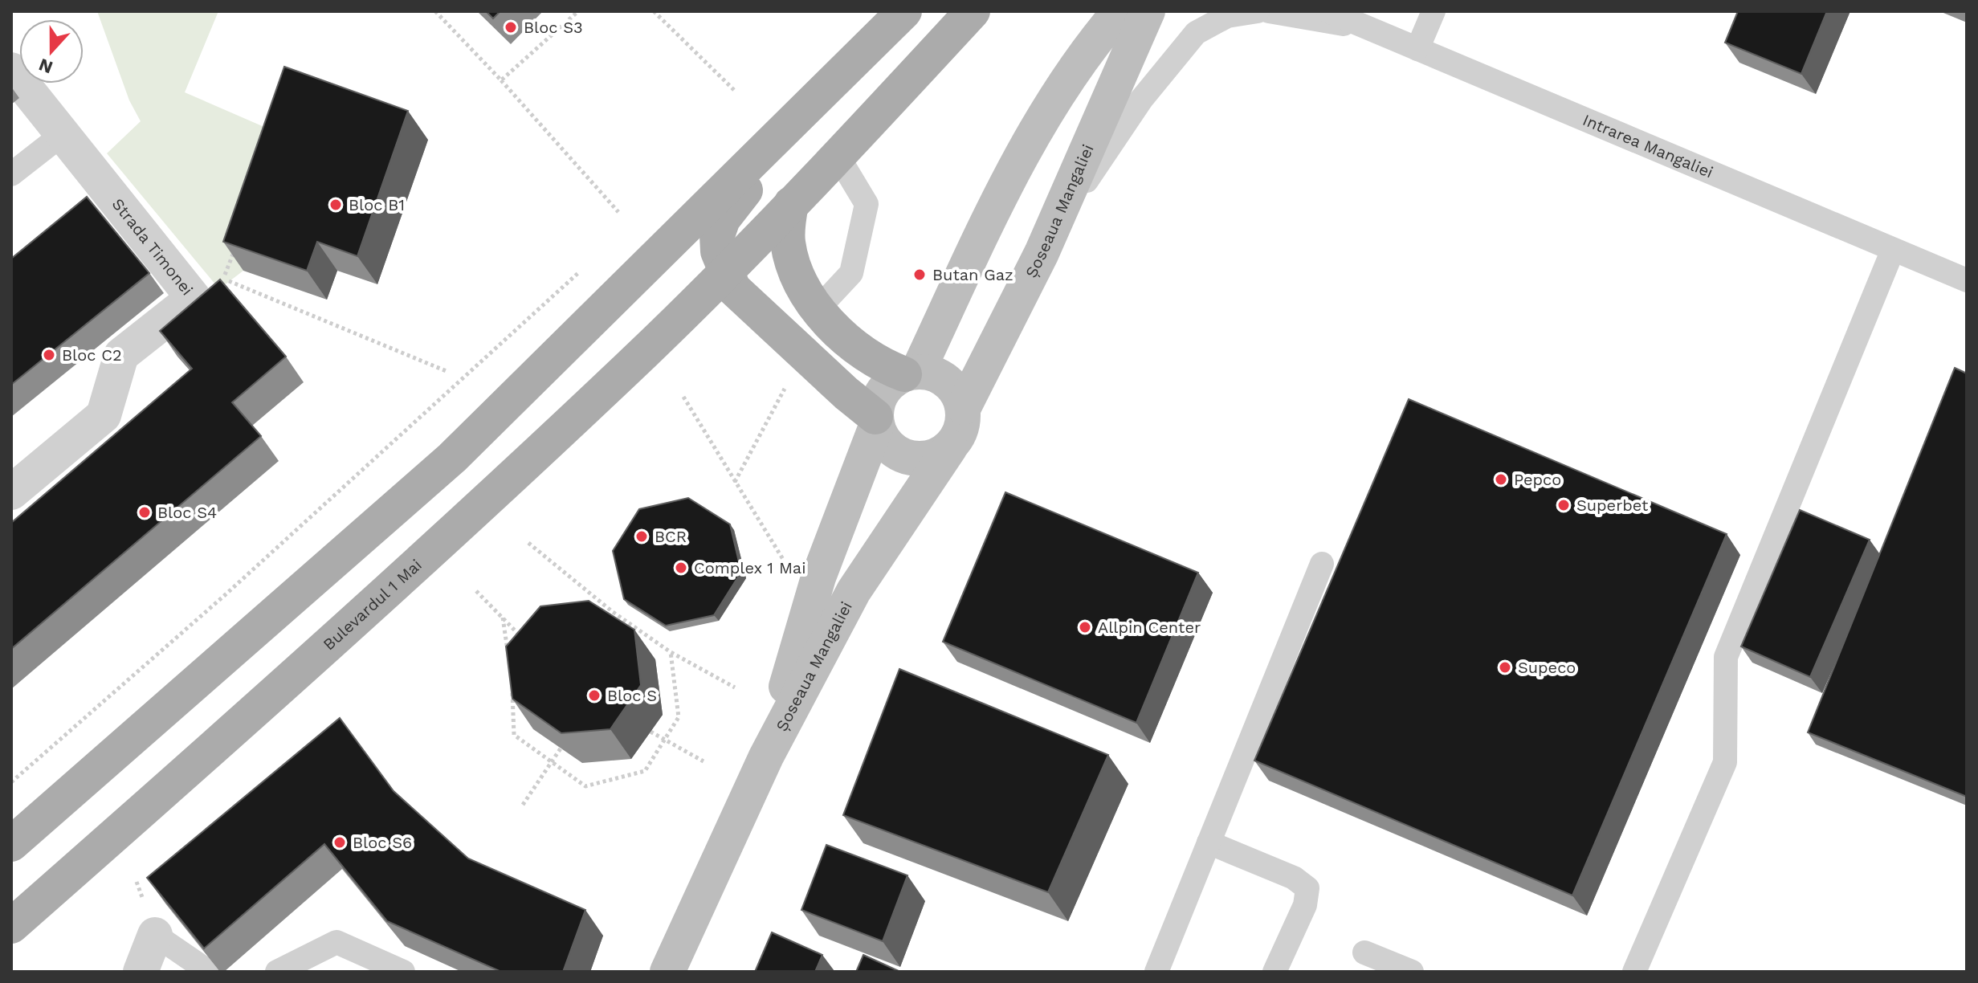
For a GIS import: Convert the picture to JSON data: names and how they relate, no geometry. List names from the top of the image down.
{
  "streets": {
    "main road": ["Bulevardul 1 Mai"],
    "street": ["Șoseaua Mangaliei", "Strada Timonei"],
    "lane": ["Intrarea Mangaliei"]
  },
  "places": [
    "Bloc S3",
    "Bloc B1",
    "Butan Gaz",
    "Bloc C2",
    "Pepco",
    "Superbet",
    "Bloc S4",
    "BCR",
    "Complex 1 Mai",
    "Allpin Center",
    "Supeco",
    "Bloc S",
    "Bloc S6"
  ],
  "north": "bottom"
}
